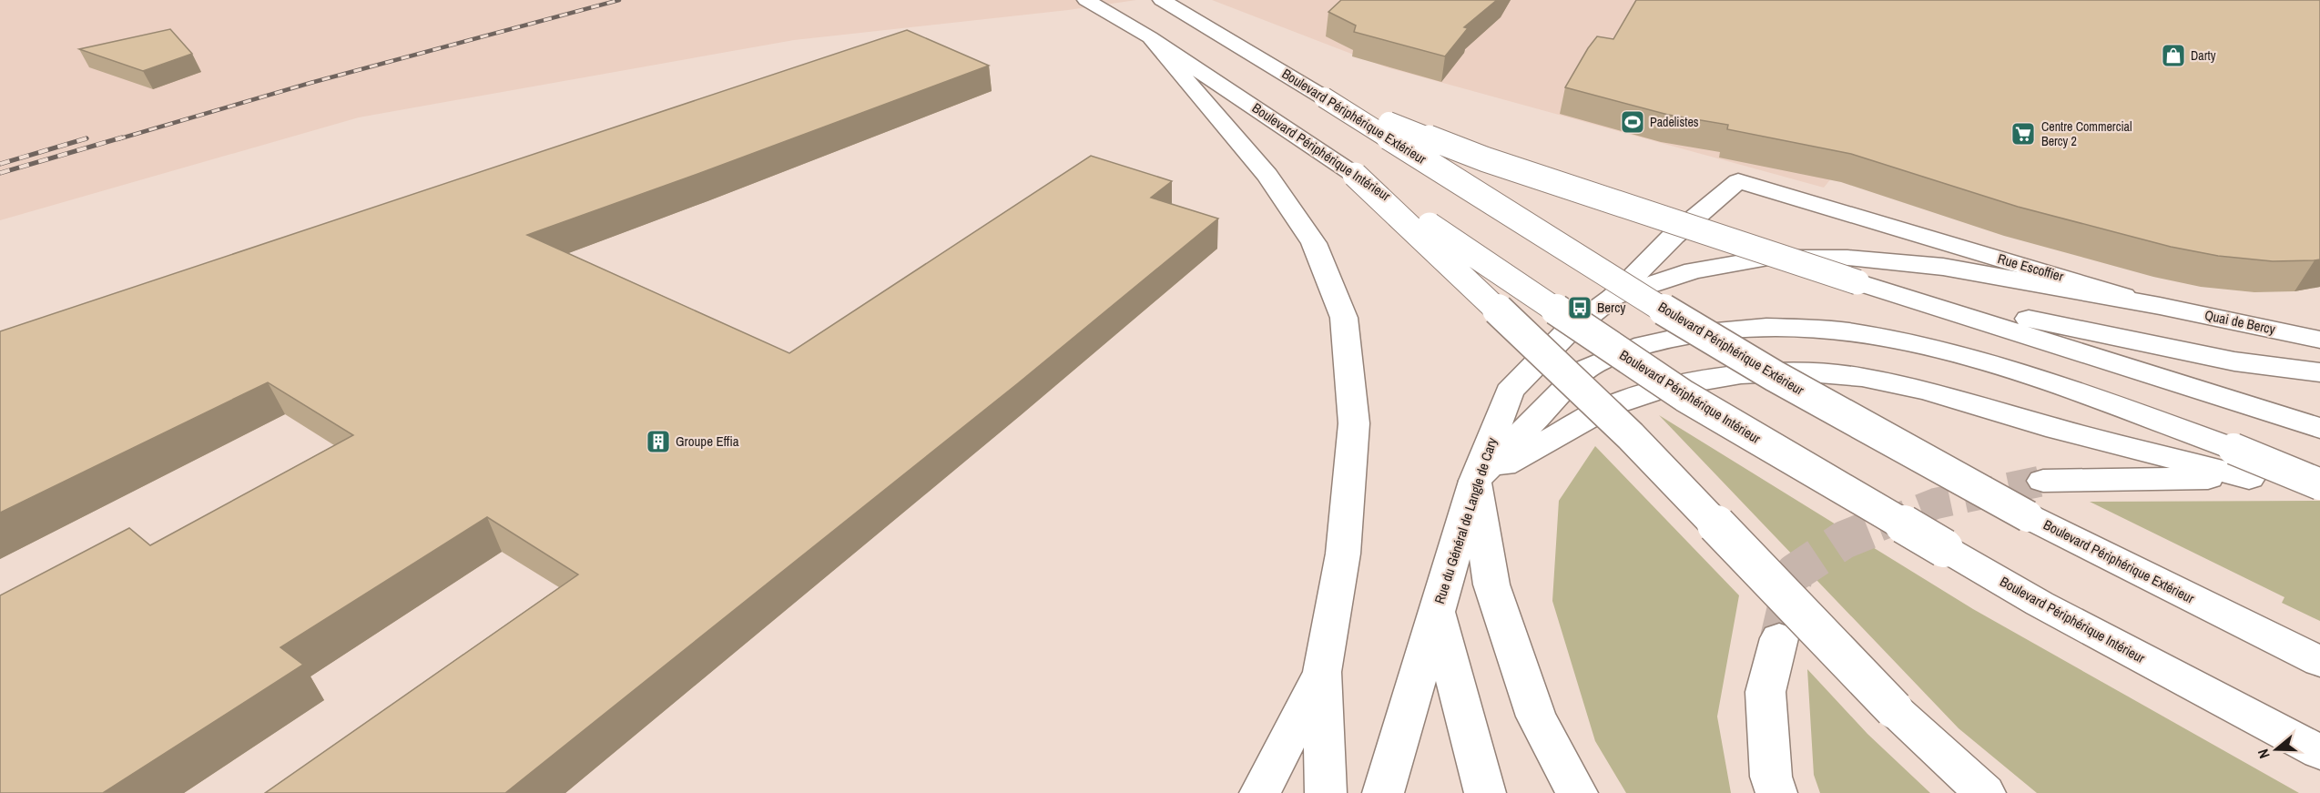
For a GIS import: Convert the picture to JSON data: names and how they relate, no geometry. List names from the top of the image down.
{
  "streets": {
    "main road": [
      "Boulevard Périphérique Extérieur",
      "Boulevard Périphérique Intérieur",
      "Rue Escoffier",
      "Quai de Bercy",
      "Rue du Général de Langle de Cary"
    ]
  },
  "crossings": [
    ["Rue Escoffier", "Quai de Bercy"],
    ["Rue Escoffier", "Rue du Général de Langle de Cary"]
  ],
  "places": {
    "shop": ["Darty"],
    "sports": ["Padelistes"],
    "supermarket": ["Centre Commercial Bercy 2"],
    "bus stop": ["Bercy"],
    "building": ["Groupe Effia"]
  },
  "north": "left"
}
